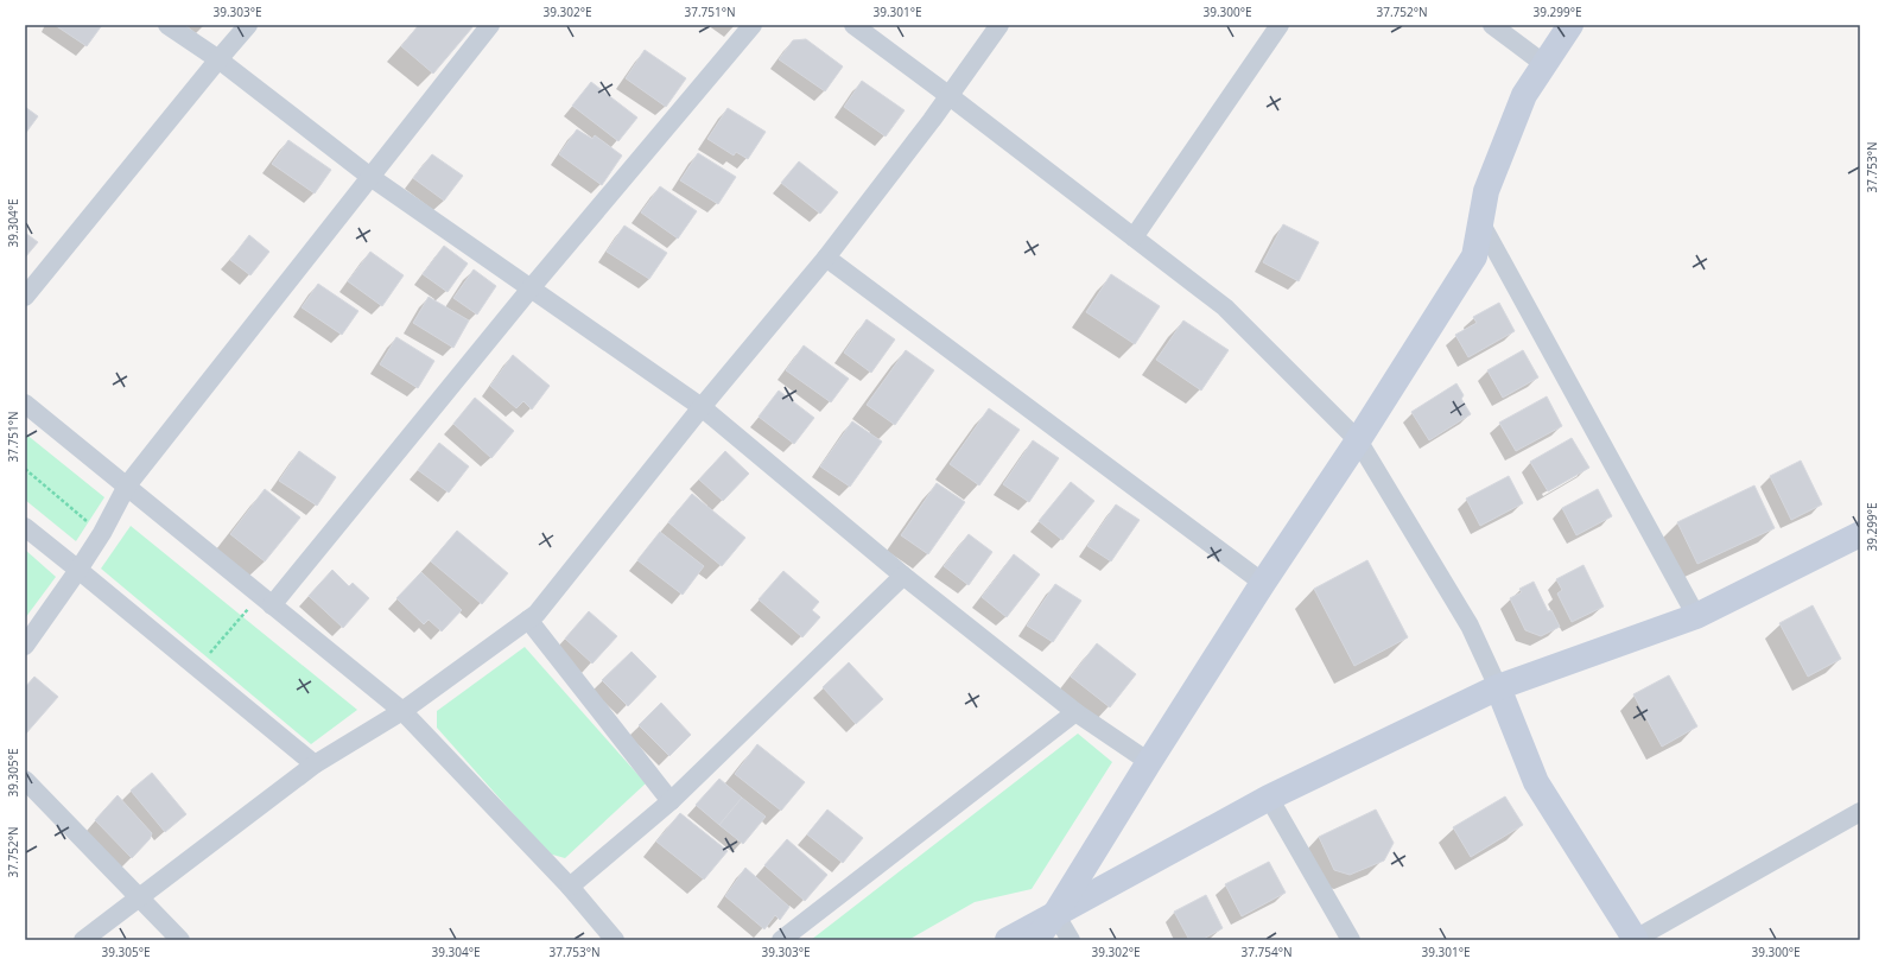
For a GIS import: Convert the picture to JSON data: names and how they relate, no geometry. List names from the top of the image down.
{
  "coordinates": [
    "39.303°E",
    "39.302°E",
    "37.751°N",
    "39.301°E",
    "39.300°E",
    "37.752°N",
    "39.299°E",
    "37.753°N",
    "39.304°E",
    "39.305°E",
    "37.754°N"
  ]
}
